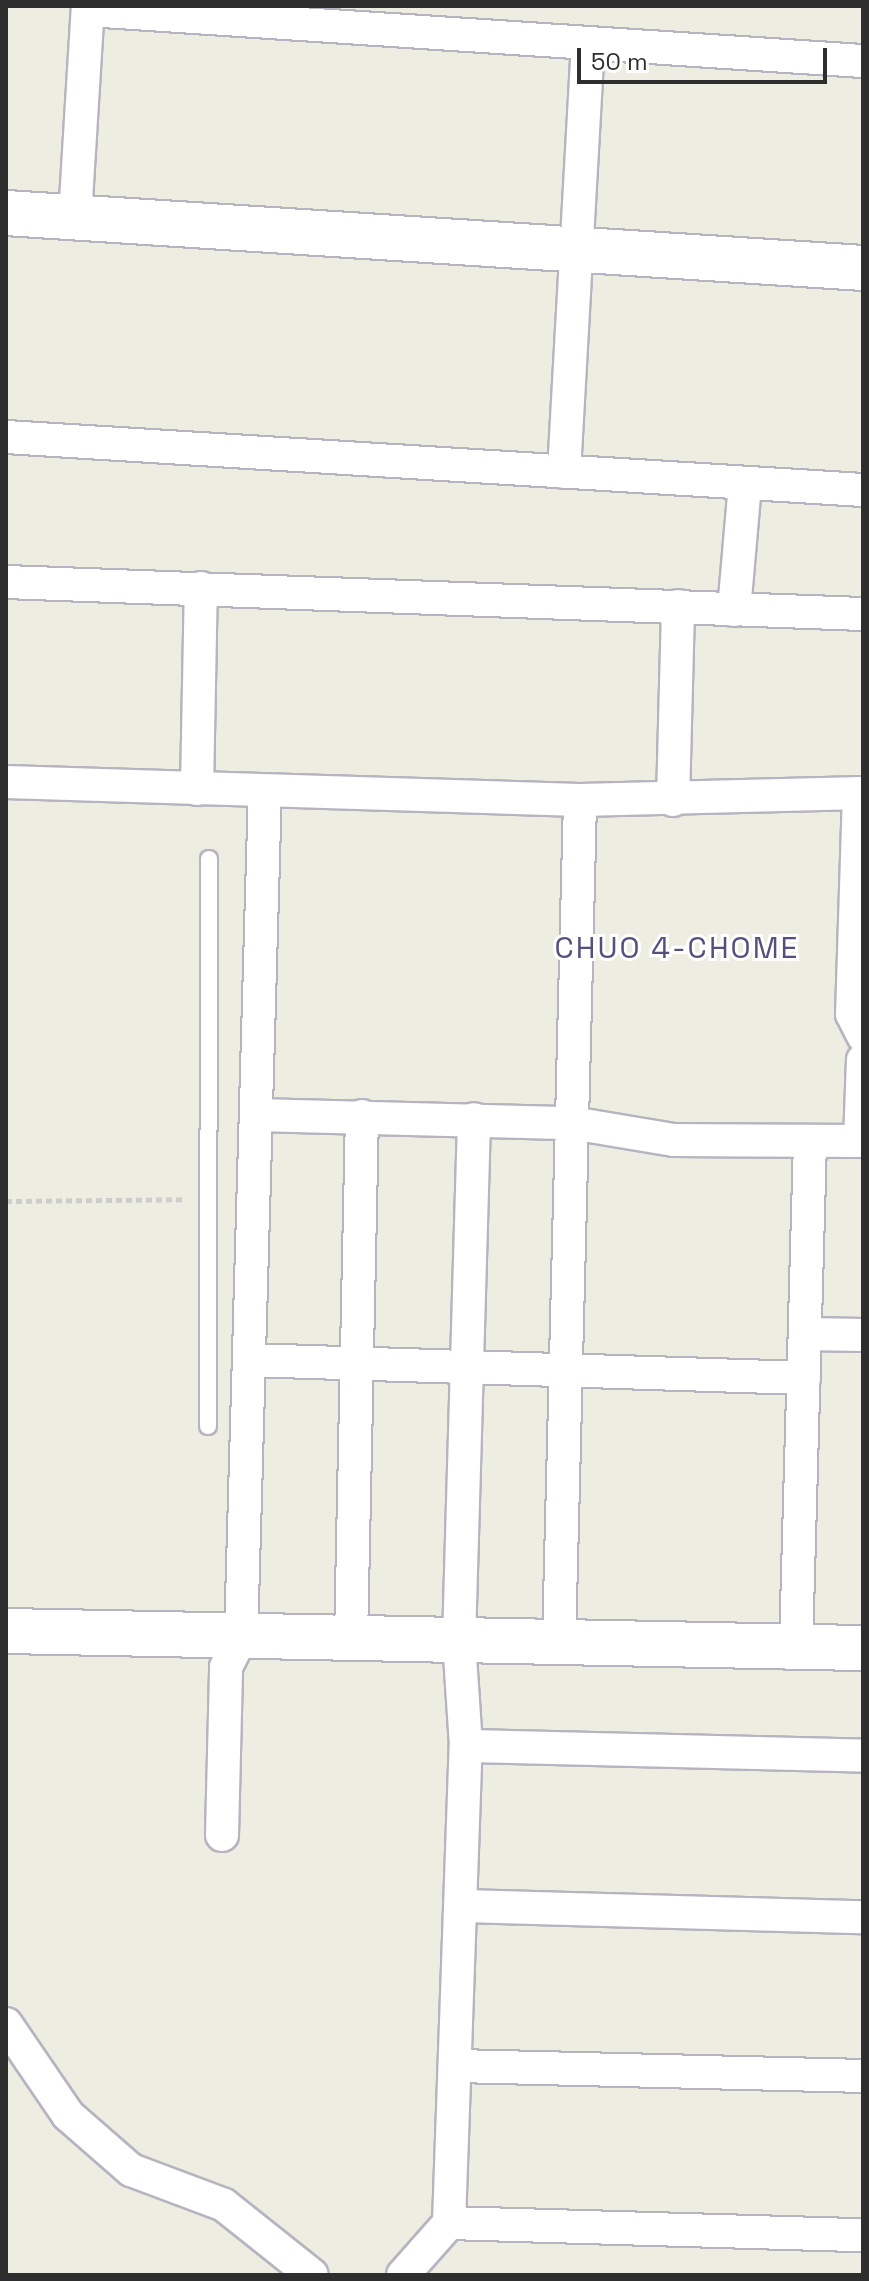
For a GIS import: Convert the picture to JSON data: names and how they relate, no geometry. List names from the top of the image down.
{
  "districts": ["CHUO 4-CHOME"],
  "scale_bar": "50 m"
}
